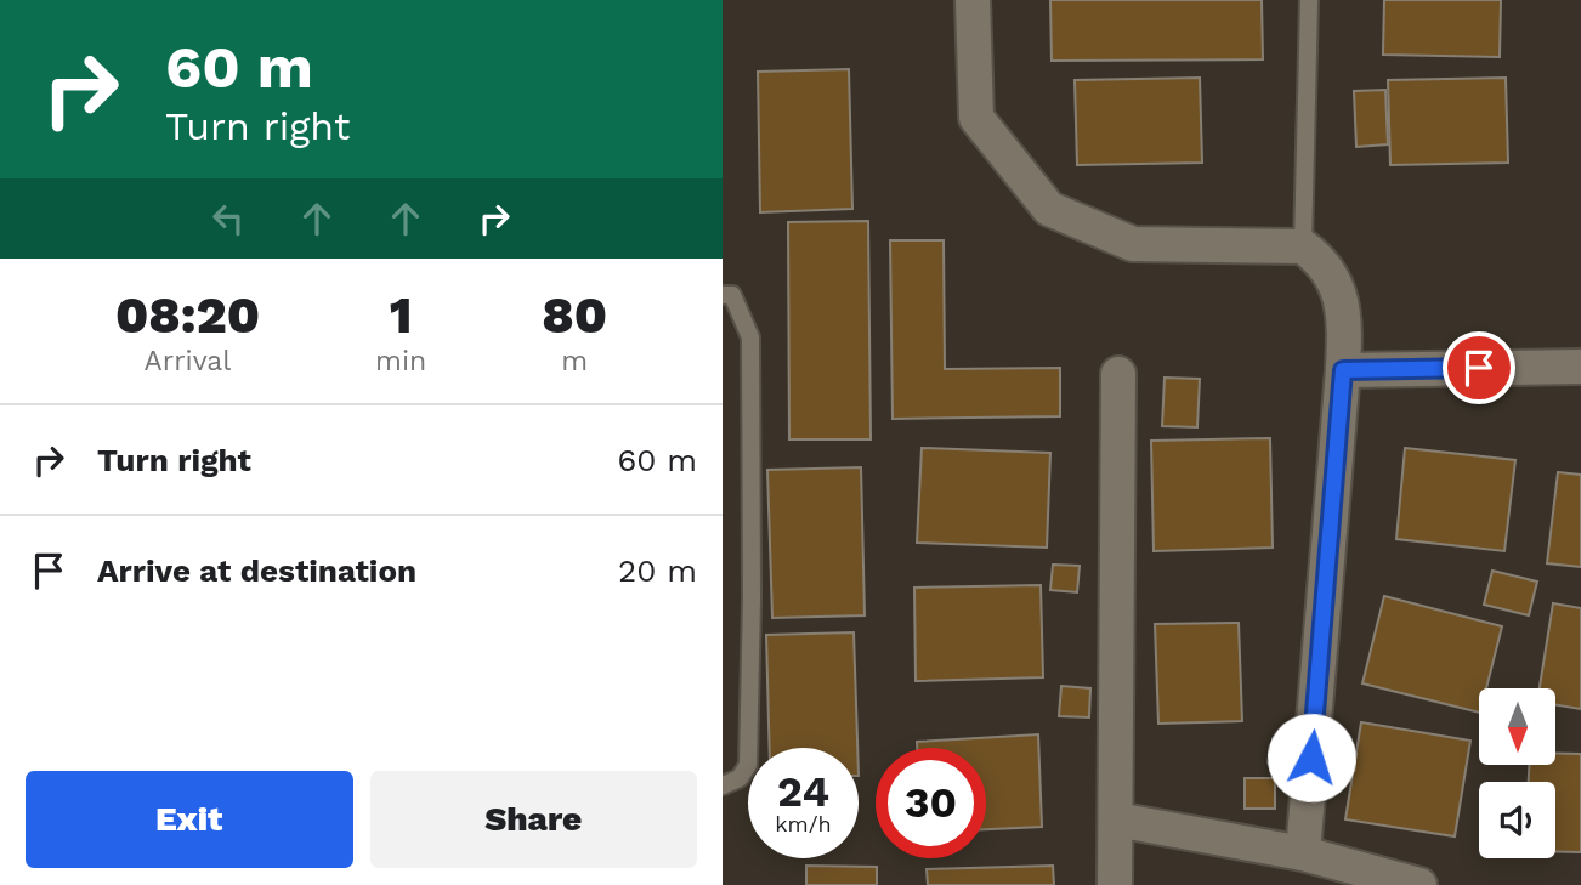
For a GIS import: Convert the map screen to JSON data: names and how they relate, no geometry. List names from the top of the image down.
{
  "north": "bottom",
  "page": {
    "turn": ["60 m", "Turn right"],
    "eta": [
      "08:20",
      "Arrival",
      "1",
      "min",
      "80",
      "m"
    ],
    "list": [
      {
        "name": "Turn right",
        "value": "60 m"
      },
      {
        "name": "Arrive at destination",
        "value": "20 m"
      }
    ],
    "speed": "24 km/h",
    "limit": "30",
    "buttons": ["Exit", "Share"]
  }
}
